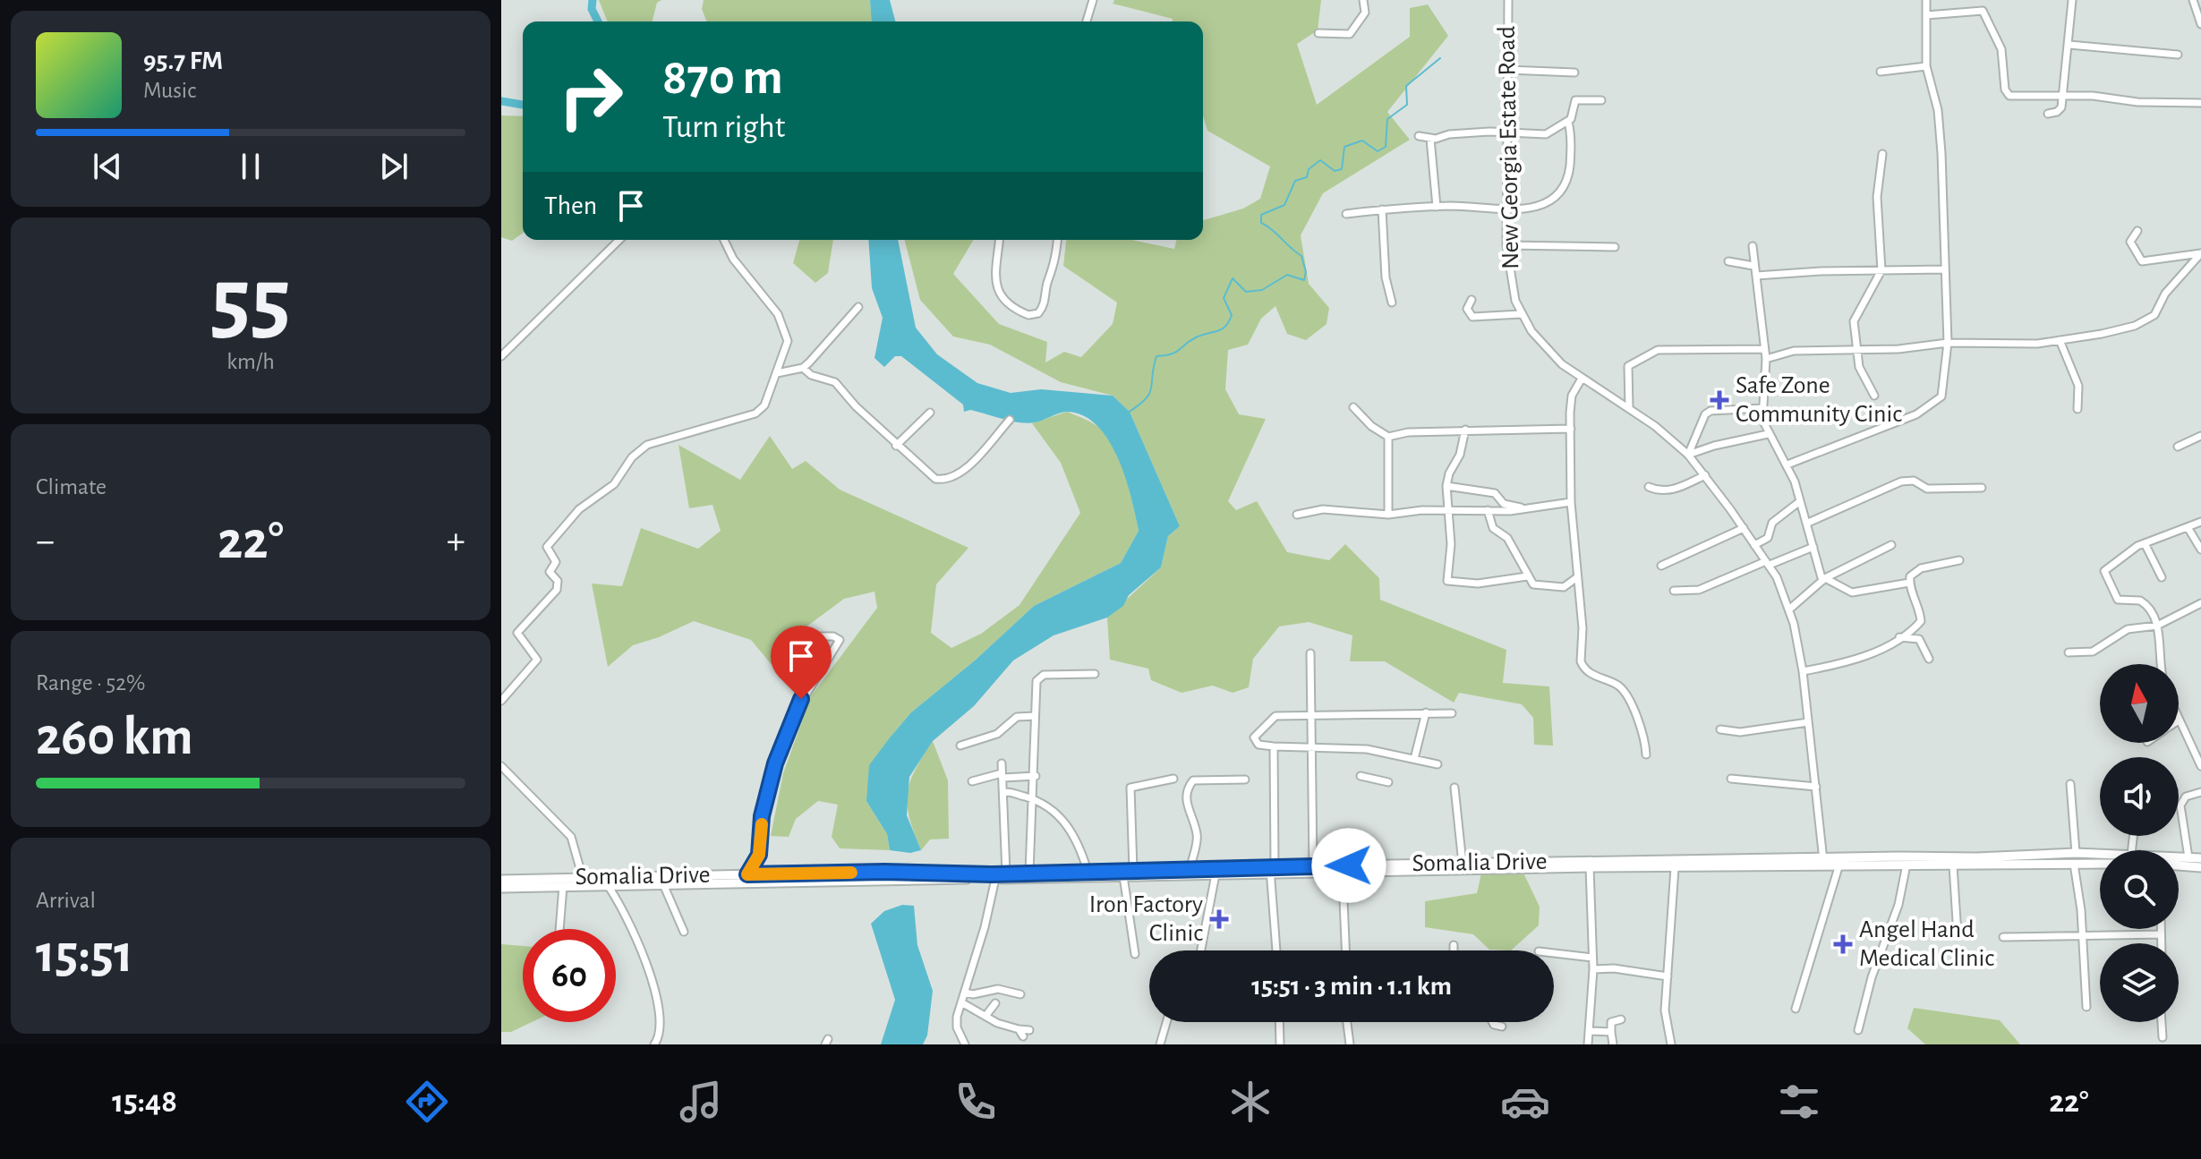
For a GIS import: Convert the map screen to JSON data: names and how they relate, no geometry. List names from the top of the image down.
{
  "streets": {
    "main road": ["Somalia Drive"],
    "street": ["New Georgia Estate Road"]
  },
  "crossings": [
    ["New Georgia Estate Road", "Somalia Drive"]
  ],
  "places": {
    "health": ["Safe Zone Community Cinic", "Iron Factory Clinic", "Angel Hand Medical Clinic"]
  },
  "north": "top",
  "page": {
    "turn": ["870 m", "Turn right"],
    "song": ["95.7 FM", "Music"],
    "then": "Then",
    "tile": [
      ["55", "km/h"],
      "Climate",
      ["Range · 52%", "260 km"],
      ["Arrival", "15:51"]
    ],
    "heat": ["−", "22°", "+"],
    "limit": "60",
    "trip": "15:51 · 3 min · 1.1 km",
    "tabs": ["15:48", "22°"]
  }
}
